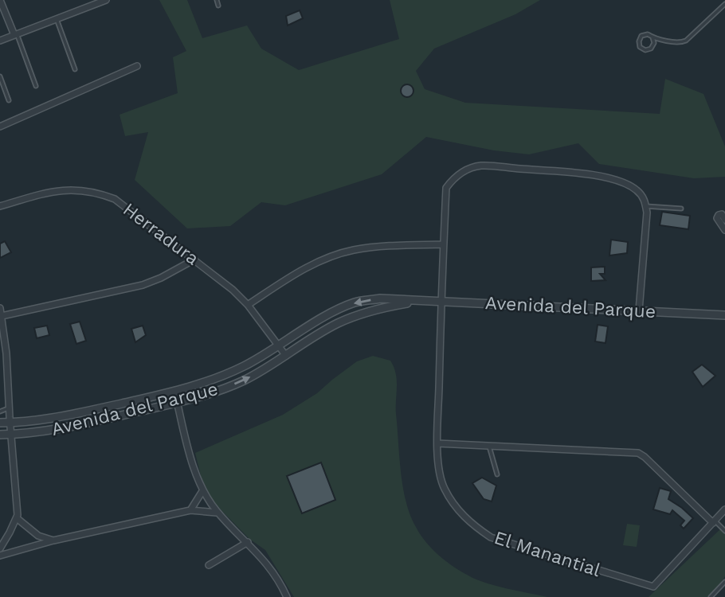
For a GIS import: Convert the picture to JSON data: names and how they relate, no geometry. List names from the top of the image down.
{
  "streets": {
    "street": ["Herradura", "Avenida del Parque", "El Manantial"]
  },
  "crossings": [
    ["Herradura", "Avenida del Parque"],
    ["Avenida del Parque", "El Manantial"]
  ]
}
